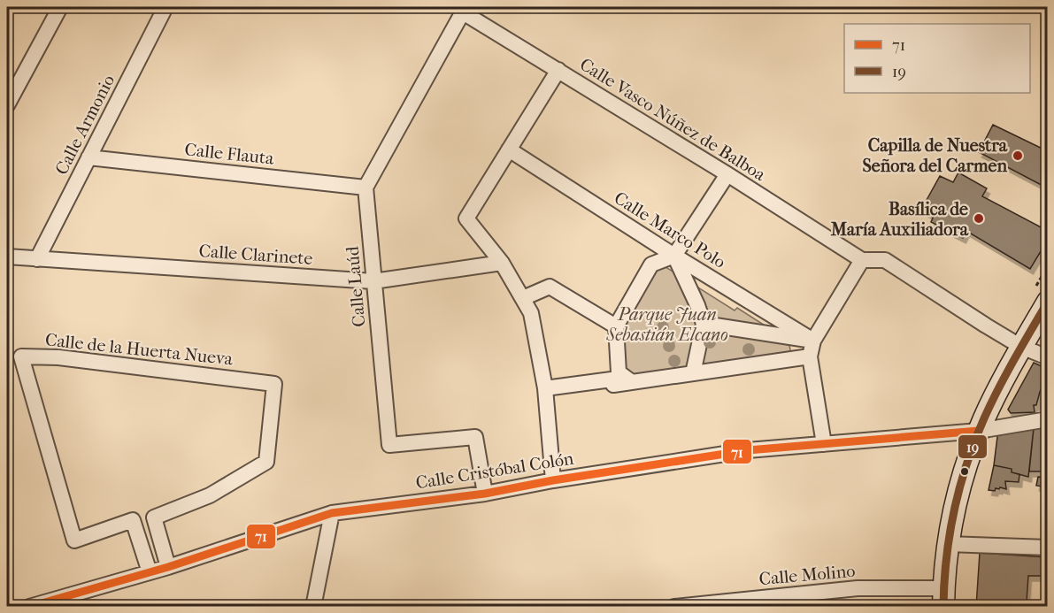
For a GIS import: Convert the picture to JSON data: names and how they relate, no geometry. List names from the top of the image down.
{
  "streets": {
    "street": [
      "Calle Vasco Núñez de Balboa",
      "Calle Armonio",
      "Calle Flauta",
      "Calle Marco Polo",
      "Calle Clarinete",
      "Calle Laúd",
      "Calle de la Huerta Nueva",
      "Calle Cristóbal Colón",
      "Calle Molino"
    ]
  },
  "crossings": [
    ["Calle Armonio", "Calle Flauta"],
    ["Calle Armonio", "Calle Clarinete"],
    ["Calle Flauta", "Calle Laúd"],
    ["Calle Clarinete", "Calle Laúd"],
    ["Calle Laúd", "Calle Cristóbal Colón"],
    ["Calle de la Huerta Nueva", "Calle Cristóbal Colón"]
  ],
  "parks": ["Parque Juan Sebastián Elcano"],
  "places": ["Capilla de Nuestra Señora del Carmen", "Basílica de María Auxiliadora"],
  "lines": ["transit line 19", "transit line 71"],
  "legend": ["71", "19"]
}
